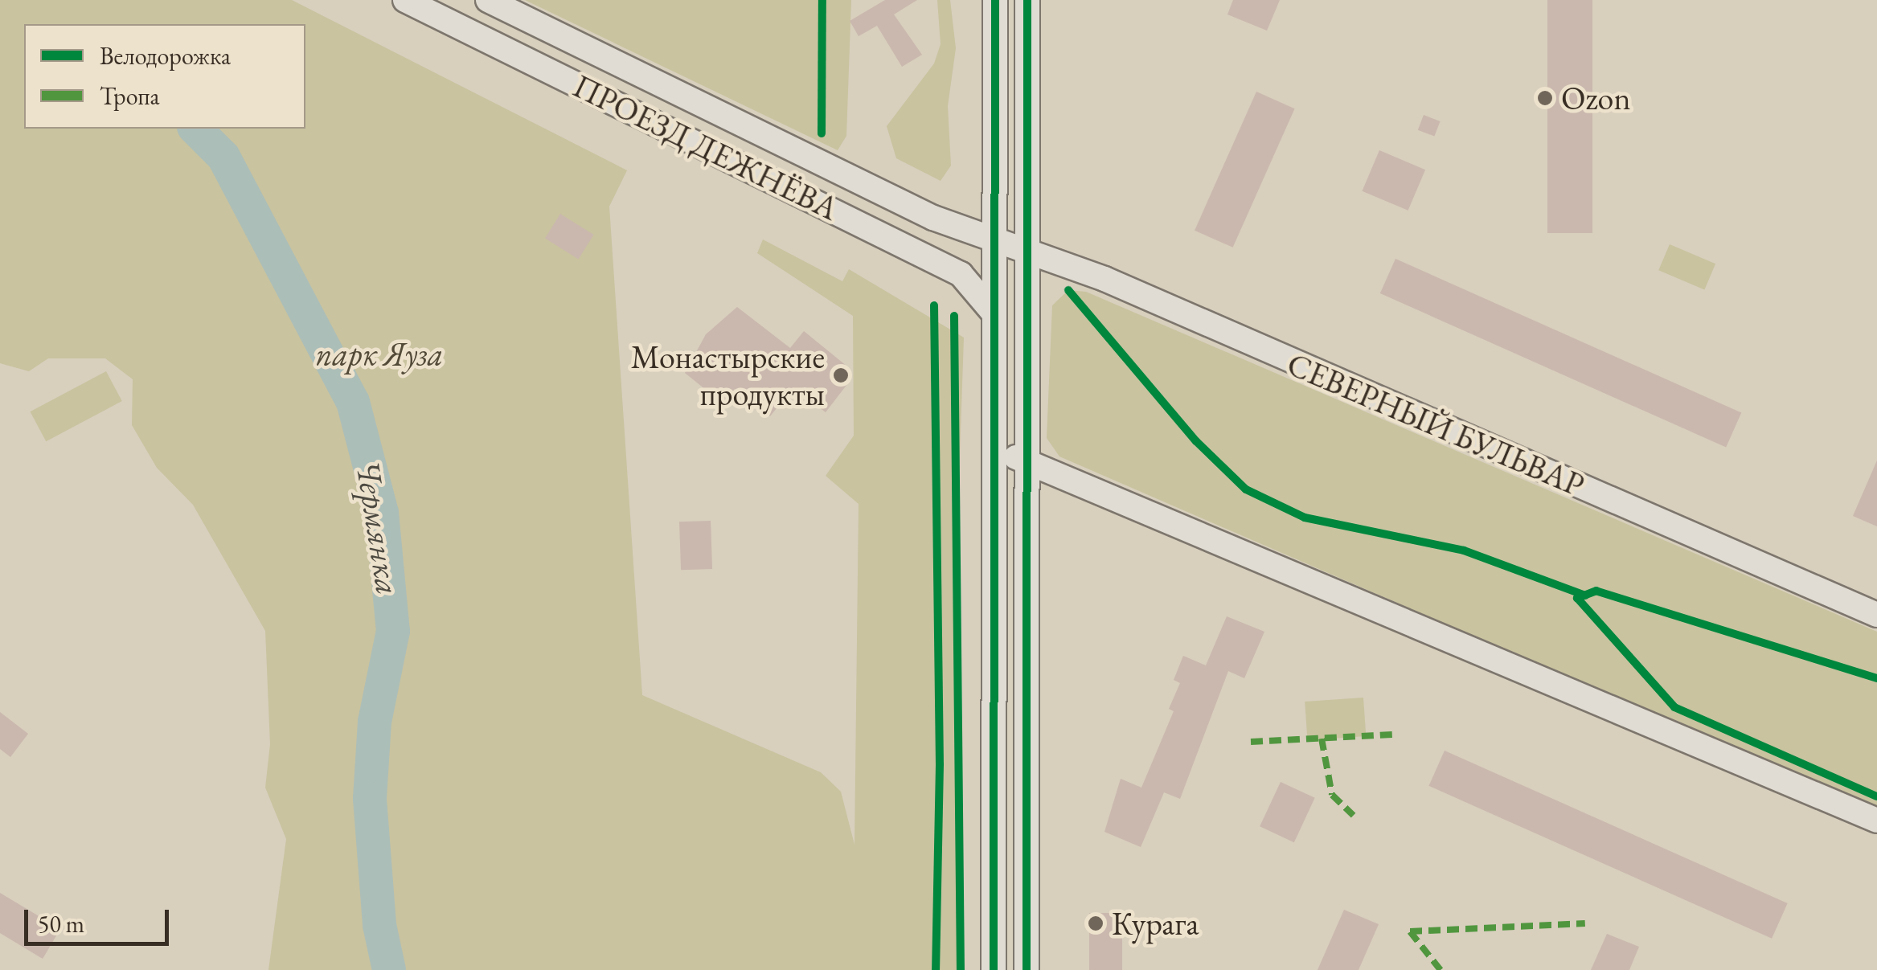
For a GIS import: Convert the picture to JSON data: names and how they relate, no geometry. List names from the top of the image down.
{
  "streets": {
    "main road": ["ПРОЕЗД ДЕЖНЁВА", "СЕВЕРНЫЙ БУЛЬВАР"]
  },
  "crossings": [
    ["ПРОЕЗД ДЕЖНЁВА", "СЕВЕРНЫЙ БУЛЬВАР"]
  ],
  "water": ["Чермянка"],
  "parks": ["парк Яуза"],
  "places": ["Ozon", "Монастырские продукты", "Курага"],
  "legend": ["Велодорожка", "Тропа"],
  "scale_bar": "50 m"
}
